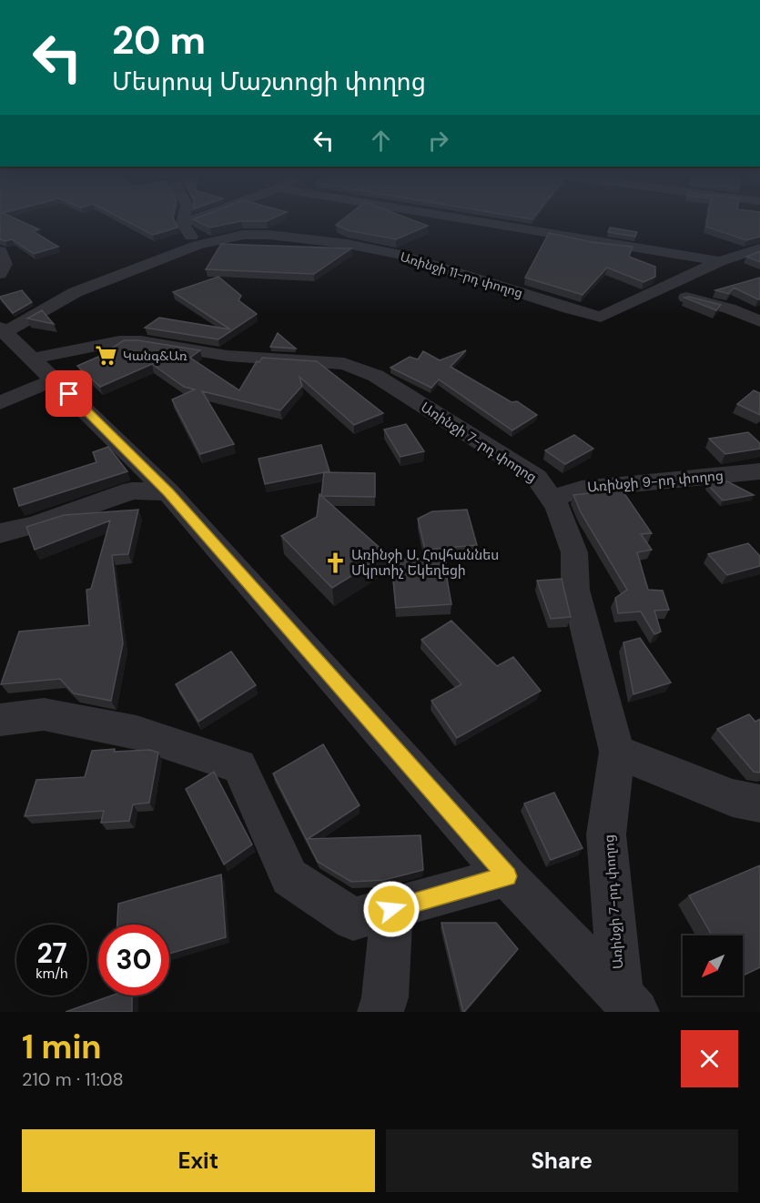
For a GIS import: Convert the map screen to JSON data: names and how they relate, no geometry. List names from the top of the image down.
{
  "streets": {
    "street": ["Առինջի 11-րդ փողոց", "Առինջի 7-րդ փողոց", "Առինջի 9-րդ փողոց"]
  },
  "crossings": [
    ["Առինջի 7-րդ փողոց", "Առինջի 9-րդ փողոց"]
  ],
  "places": {
    "supermarket": ["Կանգ&Առ"],
    "church": ["Առինջի Ս. Հովհաննես Մկրտիչ Եկեղեցի"]
  },
  "north": "bottom left",
  "page": {
    "turn": ["20 m", "Մեսրոպ Մաշտոցի փողոց"],
    "speed": "27 km/h",
    "limit": "30",
    "heading": ["1 min", "210 m · 11:08"],
    "buttons": ["Exit", "Share"]
  }
}
